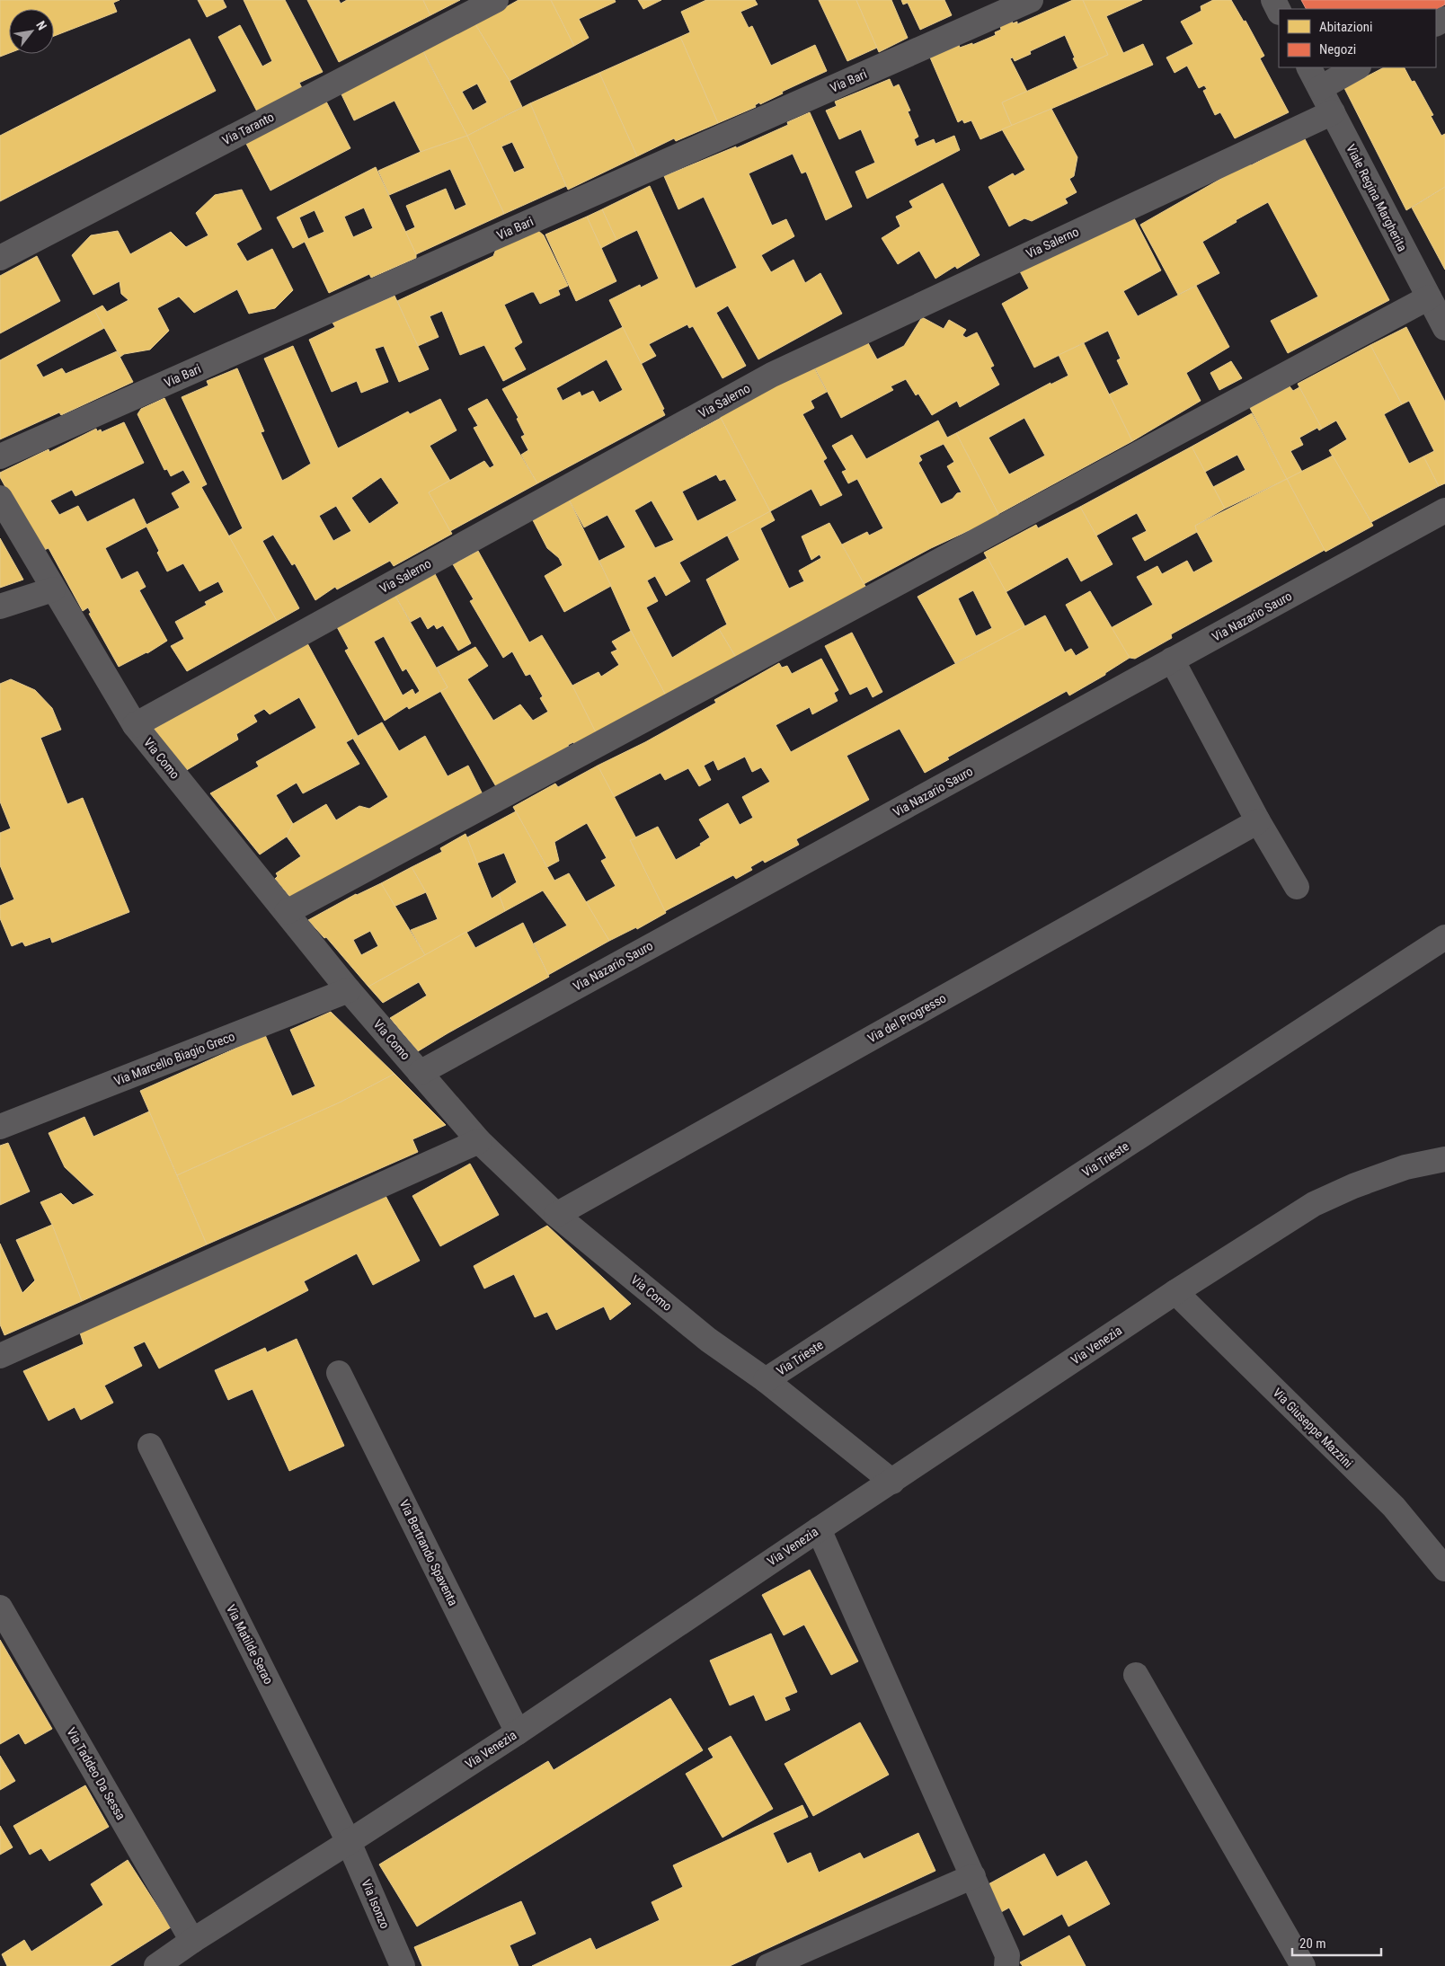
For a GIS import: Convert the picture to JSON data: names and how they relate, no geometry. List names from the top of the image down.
{
  "streets": {
    "street": [
      "Via Bari",
      "Via Taranto",
      "Viale Regina Margherita",
      "Via Salerno",
      "Via Nazario Sauro",
      "Via Como",
      "Via del Progresso",
      "Via Marcello Biagio Greco",
      "Via Trieste",
      "Via Venezia",
      "Via Giuseppe Mazzini",
      "Via Bertrando Spaventa",
      "Via Matilde Serao",
      "Via Taddeo Da Sessa",
      "Via Isonzo"
    ]
  },
  "crossings": [
    ["Viale Regina Margherita", "Via Salerno"],
    ["Via Salerno", "Via Como"],
    ["Via Nazario Sauro", "Via Como"],
    ["Via Como", "Via del Progresso"],
    ["Via Como", "Via Marcello Biagio Greco"],
    ["Via Como", "Via Trieste"],
    ["Via Como", "Via Venezia"],
    ["Via Venezia", "Via Giuseppe Mazzini"],
    ["Via Venezia", "Via Bertrando Spaventa"],
    ["Via Venezia", "Via Matilde Serao"],
    ["Via Venezia", "Via Taddeo Da Sessa"],
    ["Via Venezia", "Via Isonzo"],
    ["Via Matilde Serao", "Via Isonzo"]
  ],
  "legend": ["Abitazioni", "Negozi"],
  "scale_bar": "20 m",
  "north": "top right"
}
